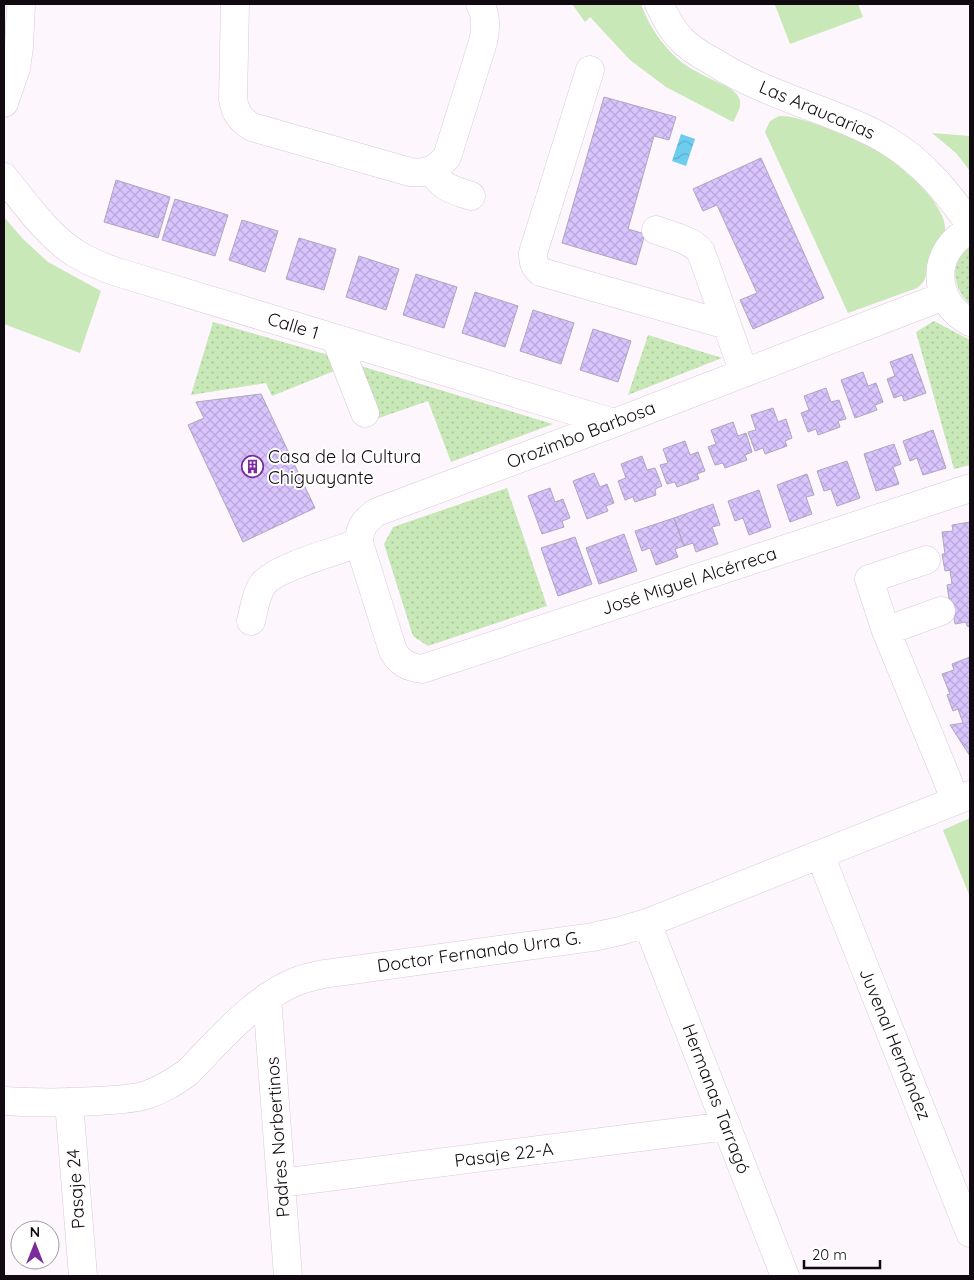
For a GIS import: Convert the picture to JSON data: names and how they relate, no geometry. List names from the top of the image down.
{
  "streets": {
    "street": [
      "Las Araucarias",
      "Calle 1",
      "Orozimbo Barbosa",
      "José Miguel Alcérreca",
      "Doctor Fernando Urra G.",
      "Juvenal Hernández",
      "Hermanas Tarragó",
      "Padres Norbertinos",
      "Pasaje 22-A",
      "Pasaje 24"
    ]
  },
  "crossings": [
    ["Calle 1", "Orozimbo Barbosa"],
    ["Orozimbo Barbosa", "José Miguel Alcérreca"],
    ["Doctor Fernando Urra G.", "Juvenal Hernández"],
    ["Doctor Fernando Urra G.", "Hermanas Tarragó"],
    ["Doctor Fernando Urra G.", "Padres Norbertinos"],
    ["Doctor Fernando Urra G.", "Pasaje 24"],
    ["Hermanas Tarragó", "Pasaje 22-A"],
    ["Padres Norbertinos", "Pasaje 22-A"]
  ],
  "places": {
    "building": ["Casa de la Cultura Chiguayante"]
  },
  "scale_bar": "20 m",
  "north": "top"
}
